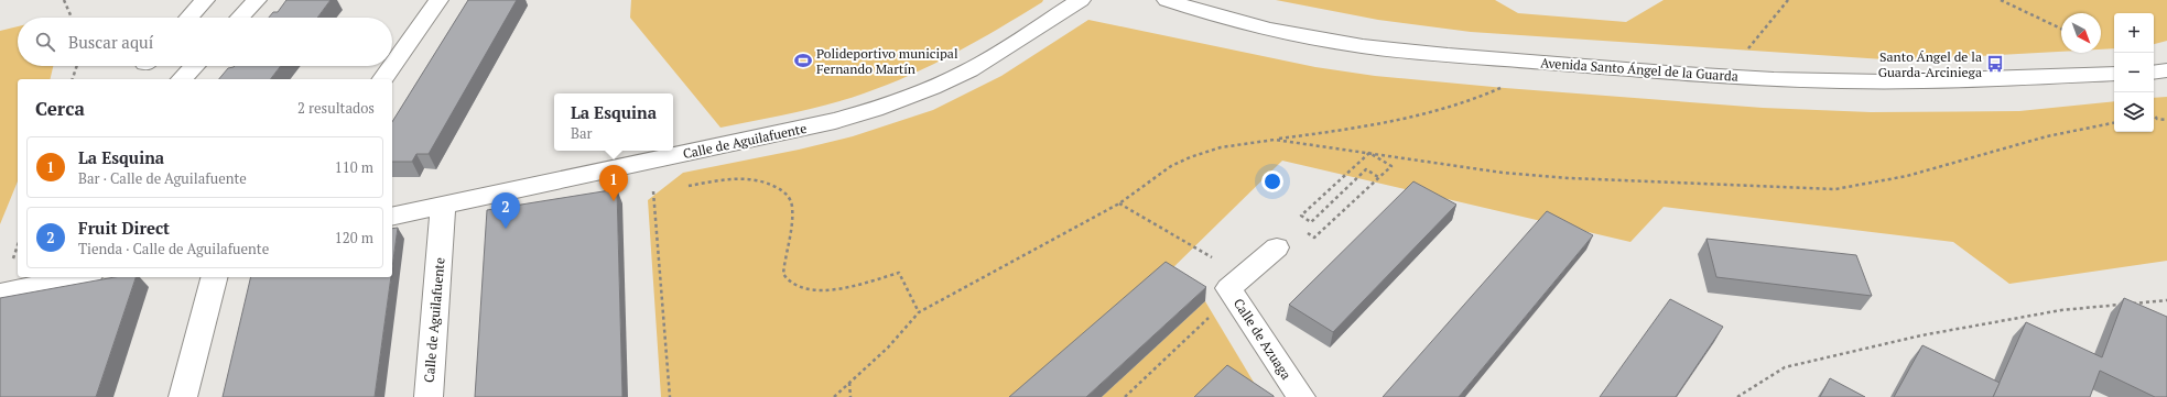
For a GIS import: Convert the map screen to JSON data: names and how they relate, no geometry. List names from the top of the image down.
{
  "streets": {
    "street": ["Avenida Santo Ángel de la Guarda", "Calle de Aguilafuente", "Calle de Azuaga"]
  },
  "places": {
    "sports": ["Polideportivo municipal Fernando Martín"],
    "bus stop": ["Santo Ángel de la Guarda-Arciniega"]
  },
  "north": "bottom right",
  "page": {
    "map_buttons": ["+", "−"],
    "search": "Buscar aquí",
    "heading": ["Cerca", "2 resultados"],
    "popup": ["La Esquina", "Bar"],
    "list": [
      {
        "mark": "1",
        "name": "La Esquina",
        "note": "Bar · Calle de Aguilafuente",
        "value": "110 m"
      },
      {
        "mark": "2",
        "name": "Fruit Direct",
        "note": "Tienda · Calle de Aguilafuente",
        "value": "120 m"
      }
    ],
    "pins": ["1", "2"]
  }
}
